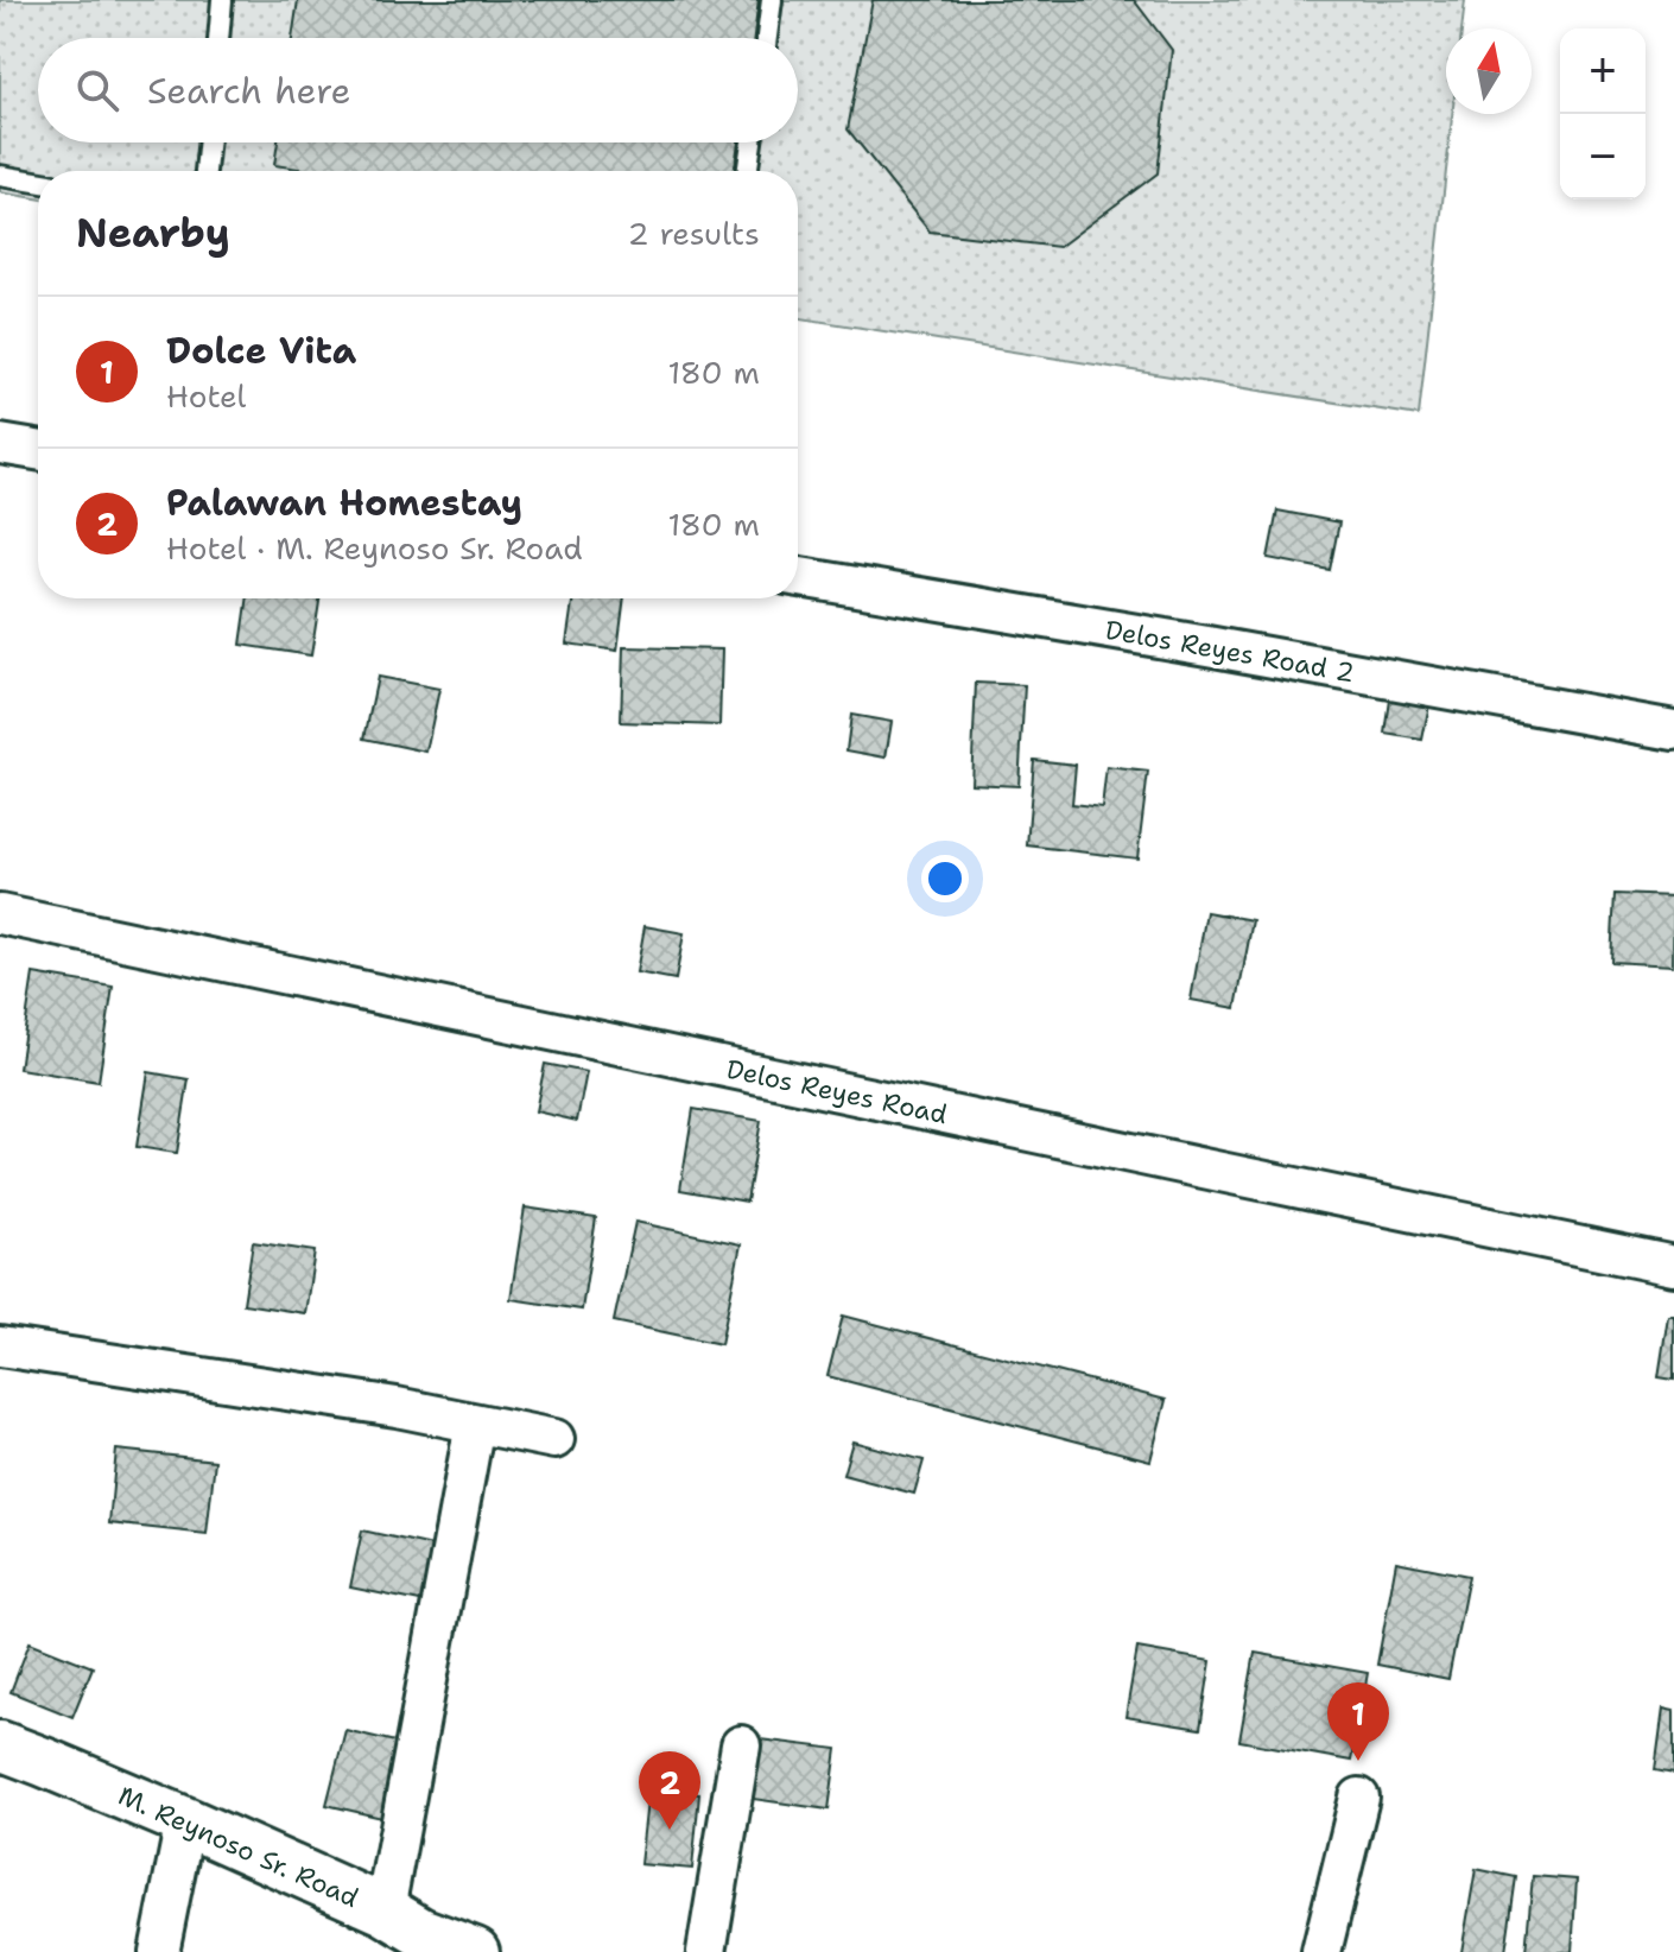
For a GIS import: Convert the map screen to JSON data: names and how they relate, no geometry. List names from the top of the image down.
{
  "streets": {
    "street": ["Delos Reyes Road 2", "Delos Reyes Road", "M. Reynoso Sr. Road"]
  },
  "north": "top",
  "page": {
    "map_buttons": ["+", "−"],
    "search": "Search here",
    "heading": ["Nearby", "2 results"],
    "list": [
      {
        "mark": "1",
        "name": "Dolce Vita",
        "note": "Hotel",
        "value": "180 m"
      },
      {
        "mark": "2",
        "name": "Palawan Homestay",
        "note": "Hotel · M. Reynoso Sr. Road",
        "value": "180 m"
      }
    ],
    "pins": ["1", "2"]
  }
}
